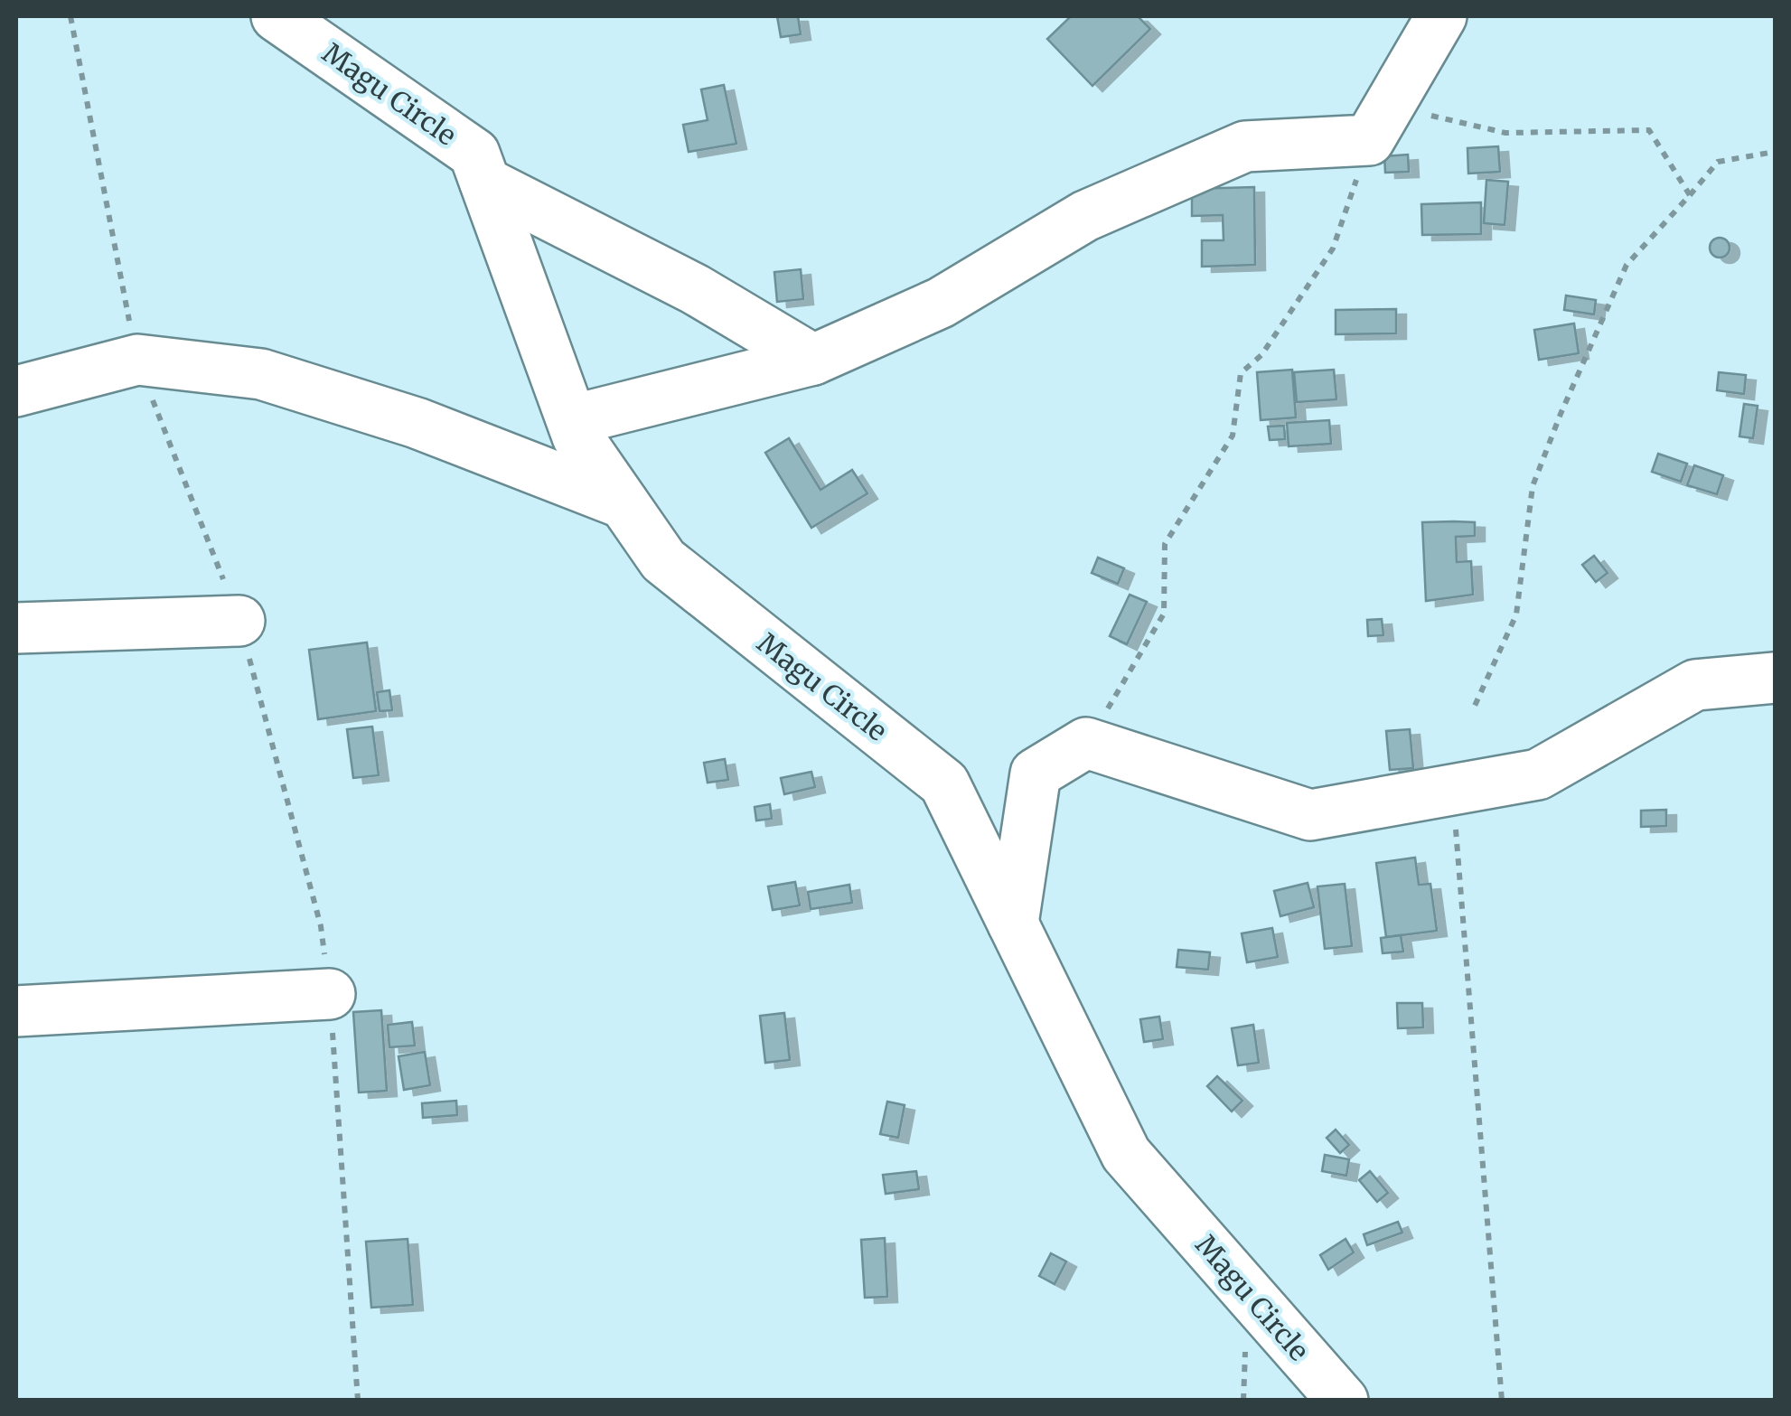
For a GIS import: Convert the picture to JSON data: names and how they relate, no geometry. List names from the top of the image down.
{
  "streets": {
    "street": ["Magu Circle"]
  }
}
